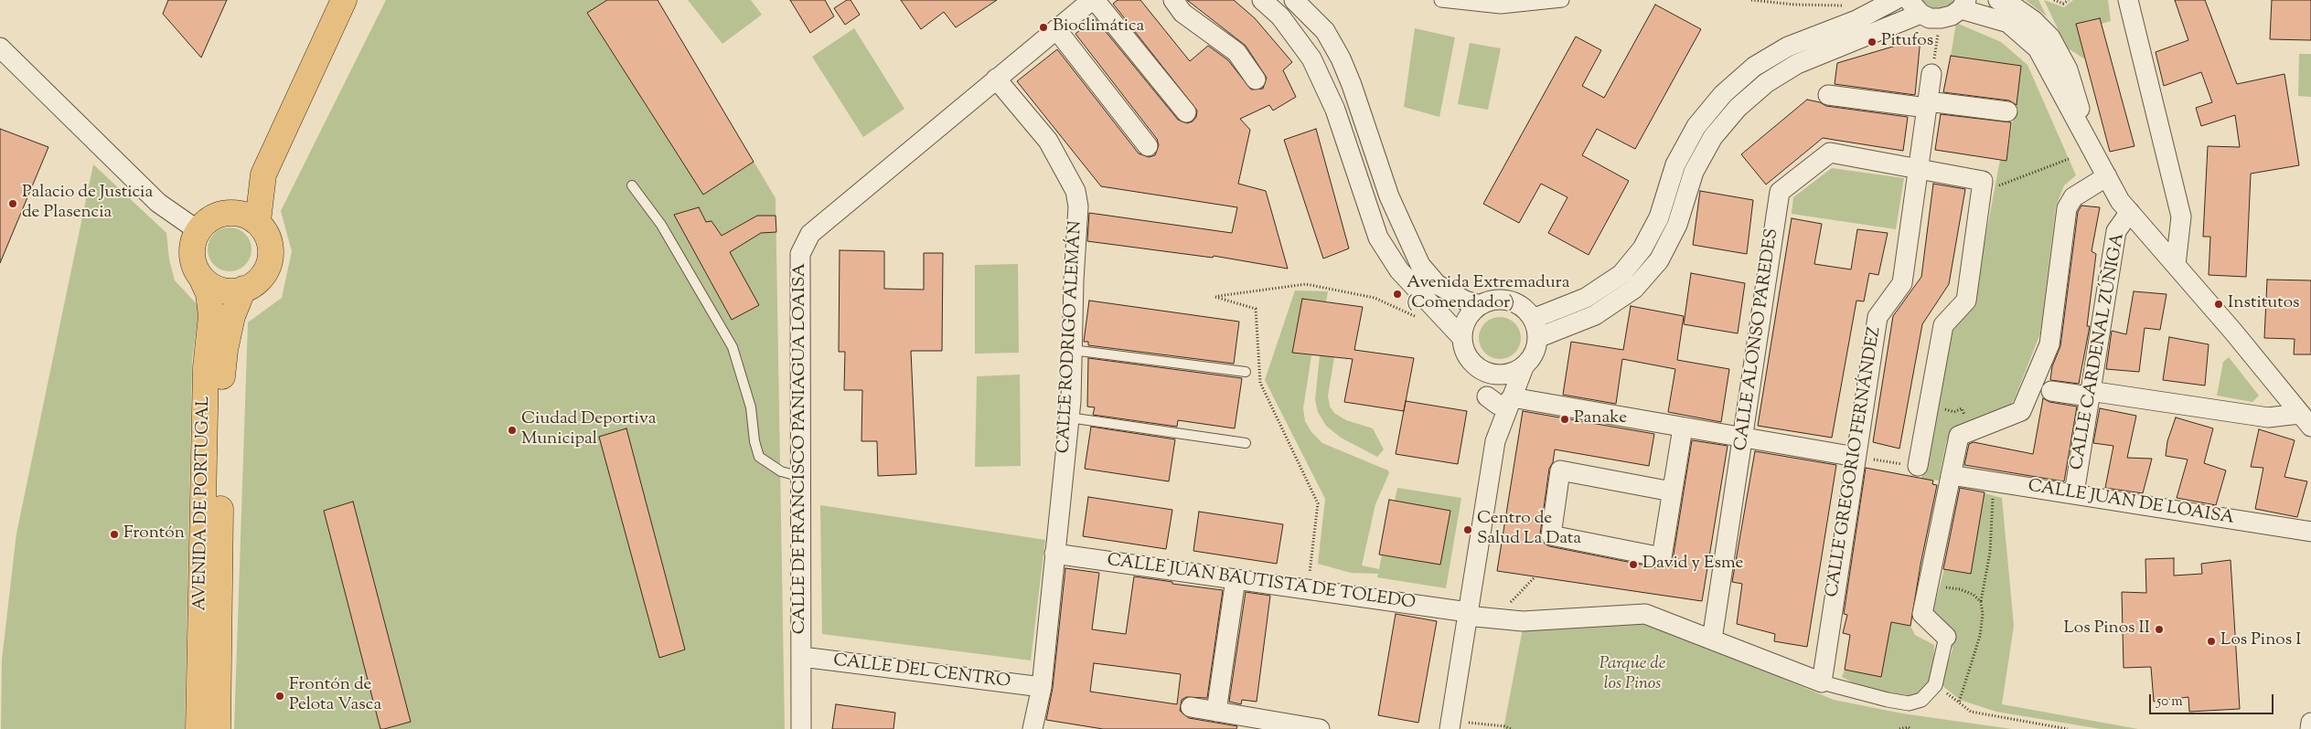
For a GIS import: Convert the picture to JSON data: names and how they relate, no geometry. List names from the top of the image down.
{
  "streets": {
    "main road": ["AVENIDA DE PORTUGAL"],
    "street": [
      "CALLE RODRIGO ALEMÁN",
      "CALLE ALONSO PAREDES",
      "CALLE CARDENAL ZÚÑIGA",
      "CALLE DE FRANCISCO PANIAGUA LOAISA",
      "CALLE GREGORIO FERNÁNDEZ",
      "CALLE JUAN DE LOAISA",
      "CALLE JUAN BAUTISTA DE TOLEDO",
      "CALLE DEL CENTRO"
    ]
  },
  "crossings": [
    ["CALLE RODRIGO ALEMÁN", "CALLE DE FRANCISCO PANIAGUA LOAISA"],
    ["CALLE RODRIGO ALEMÁN", "CALLE JUAN BAUTISTA DE TOLEDO"],
    ["CALLE RODRIGO ALEMÁN", "CALLE DEL CENTRO"],
    ["CALLE ALONSO PAREDES", "CALLE GREGORIO FERNÁNDEZ"],
    ["CALLE ALONSO PAREDES", "CALLE JUAN BAUTISTA DE TOLEDO"],
    ["CALLE CARDENAL ZÚÑIGA", "CALLE JUAN DE LOAISA"],
    ["CALLE DE FRANCISCO PANIAGUA LOAISA", "CALLE DEL CENTRO"],
    ["CALLE GREGORIO FERNÁNDEZ", "CALLE JUAN BAUTISTA DE TOLEDO"]
  ],
  "parks": ["Parque de los Pinos"],
  "places": [
    "Bioclimática",
    "Pitufos",
    "Palacio de Justicia de Plasencia",
    "Avenida Extremadura (Comendador)",
    "Institutos",
    "Panake",
    "Ciudad Deportiva Municipal",
    "Centro de Salud La Data",
    "Frontón",
    "David y Esme",
    "Los Pinos II",
    "Los Pinos I",
    "Frontón de Pelota Vasca"
  ],
  "scale_bar": "50 m"
}
